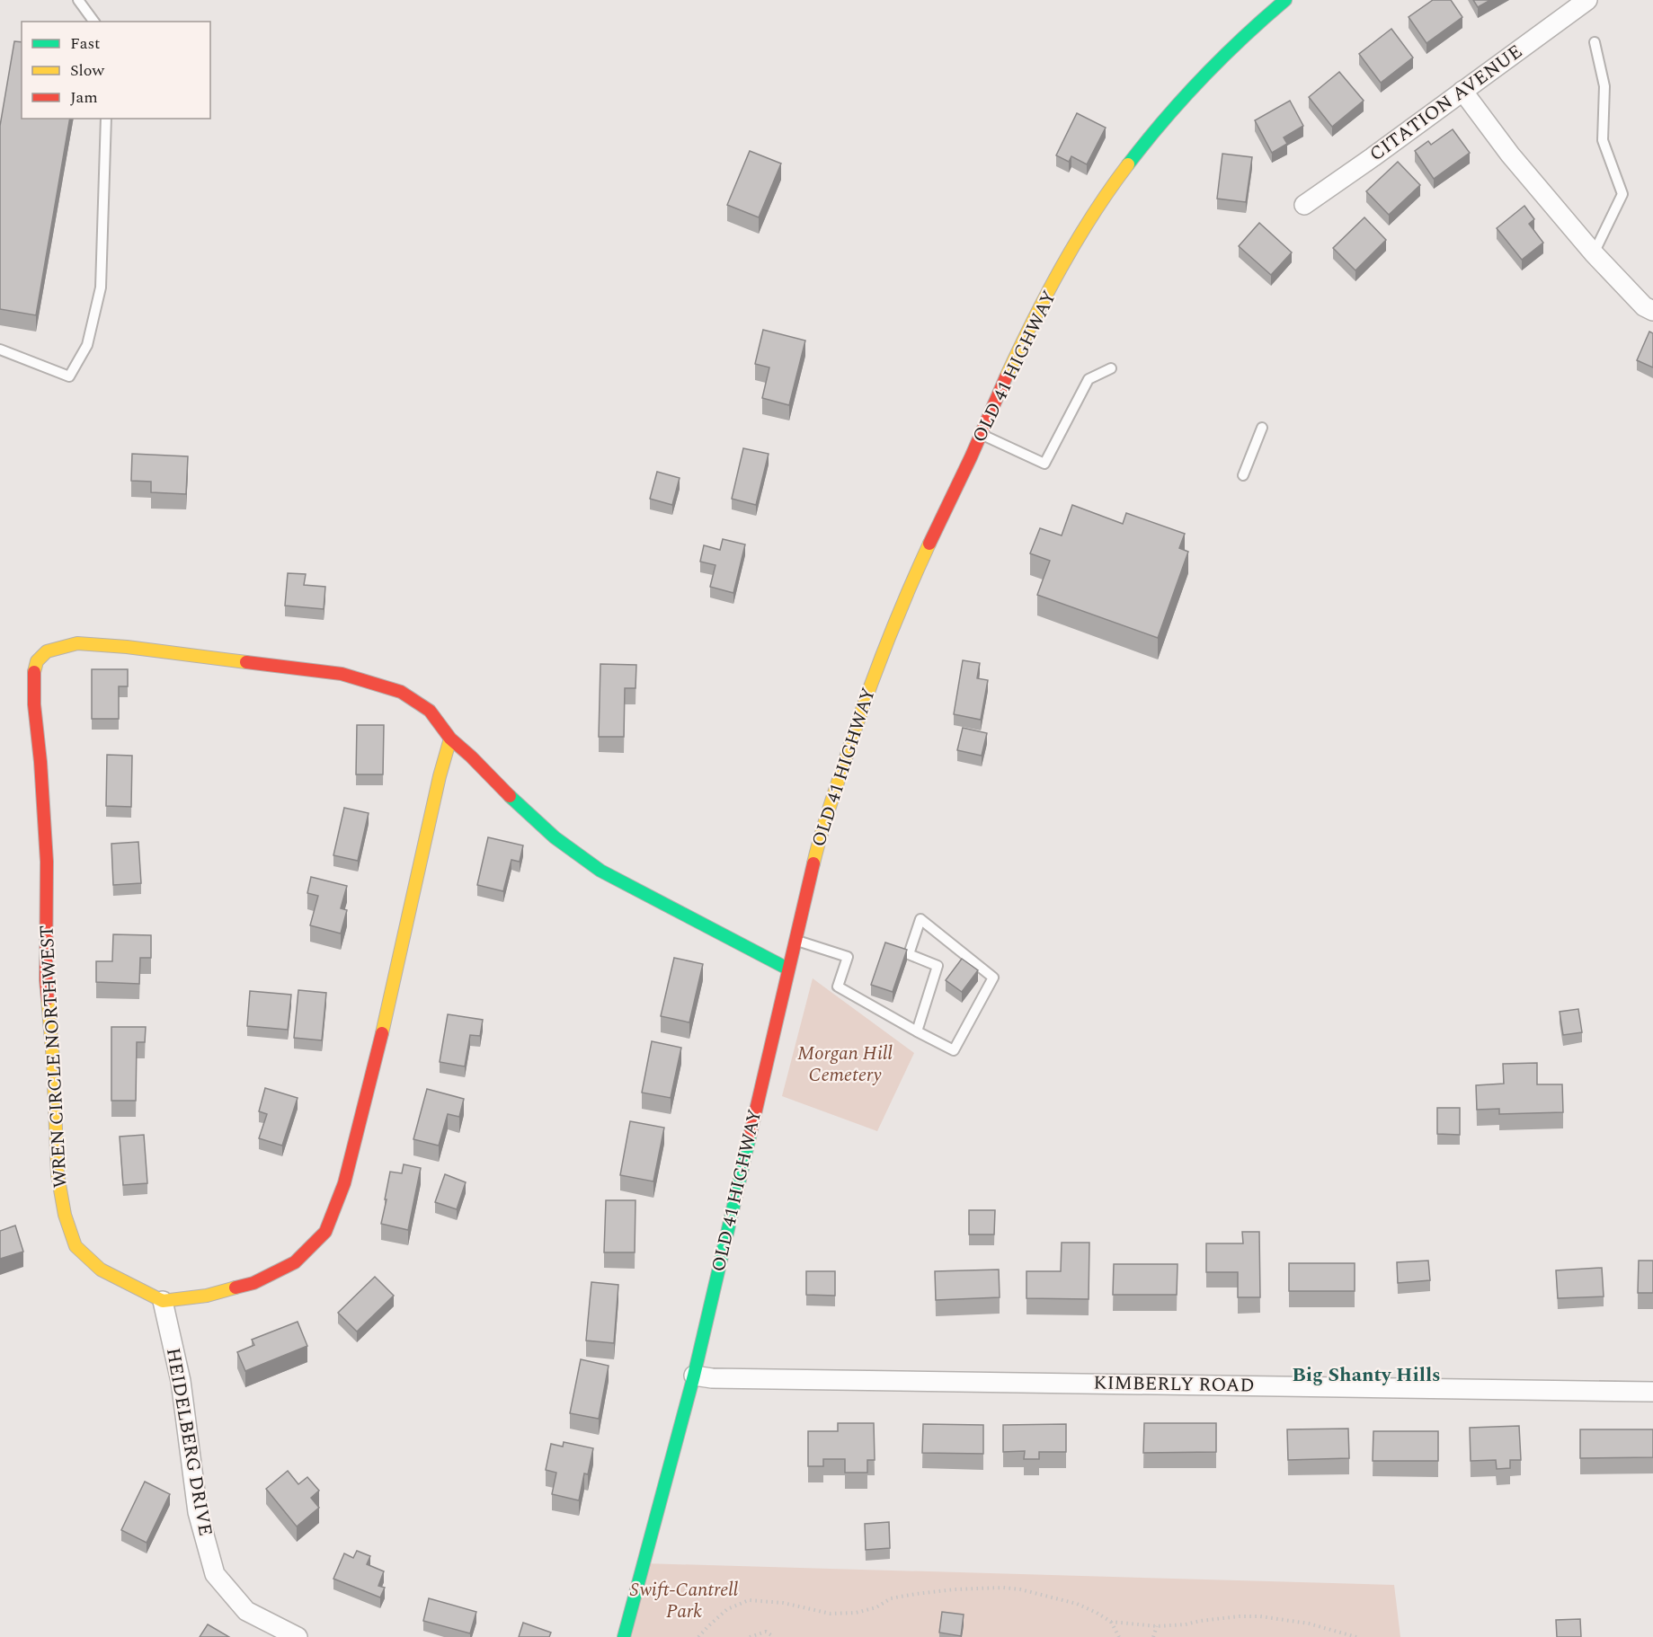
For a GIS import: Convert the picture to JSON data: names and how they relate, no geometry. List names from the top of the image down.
{
  "streets": {
    "street": [
      "CITATION AVENUE",
      "OLD 41 HIGHWAY",
      "WREN CIRCLE NORTHWEST",
      "KIMBERLY ROAD",
      "HEIDELBERG DRIVE"
    ]
  },
  "crossings": [
    ["OLD 41 HIGHWAY", "WREN CIRCLE NORTHWEST"],
    ["OLD 41 HIGHWAY", "KIMBERLY ROAD"],
    ["WREN CIRCLE NORTHWEST", "HEIDELBERG DRIVE"]
  ],
  "districts": ["Big Shanty Hills"],
  "parks": ["Morgan Hill Cemetery", "Swift-Cantrell Park"],
  "legend": ["Fast", "Slow", "Jam"]
}
